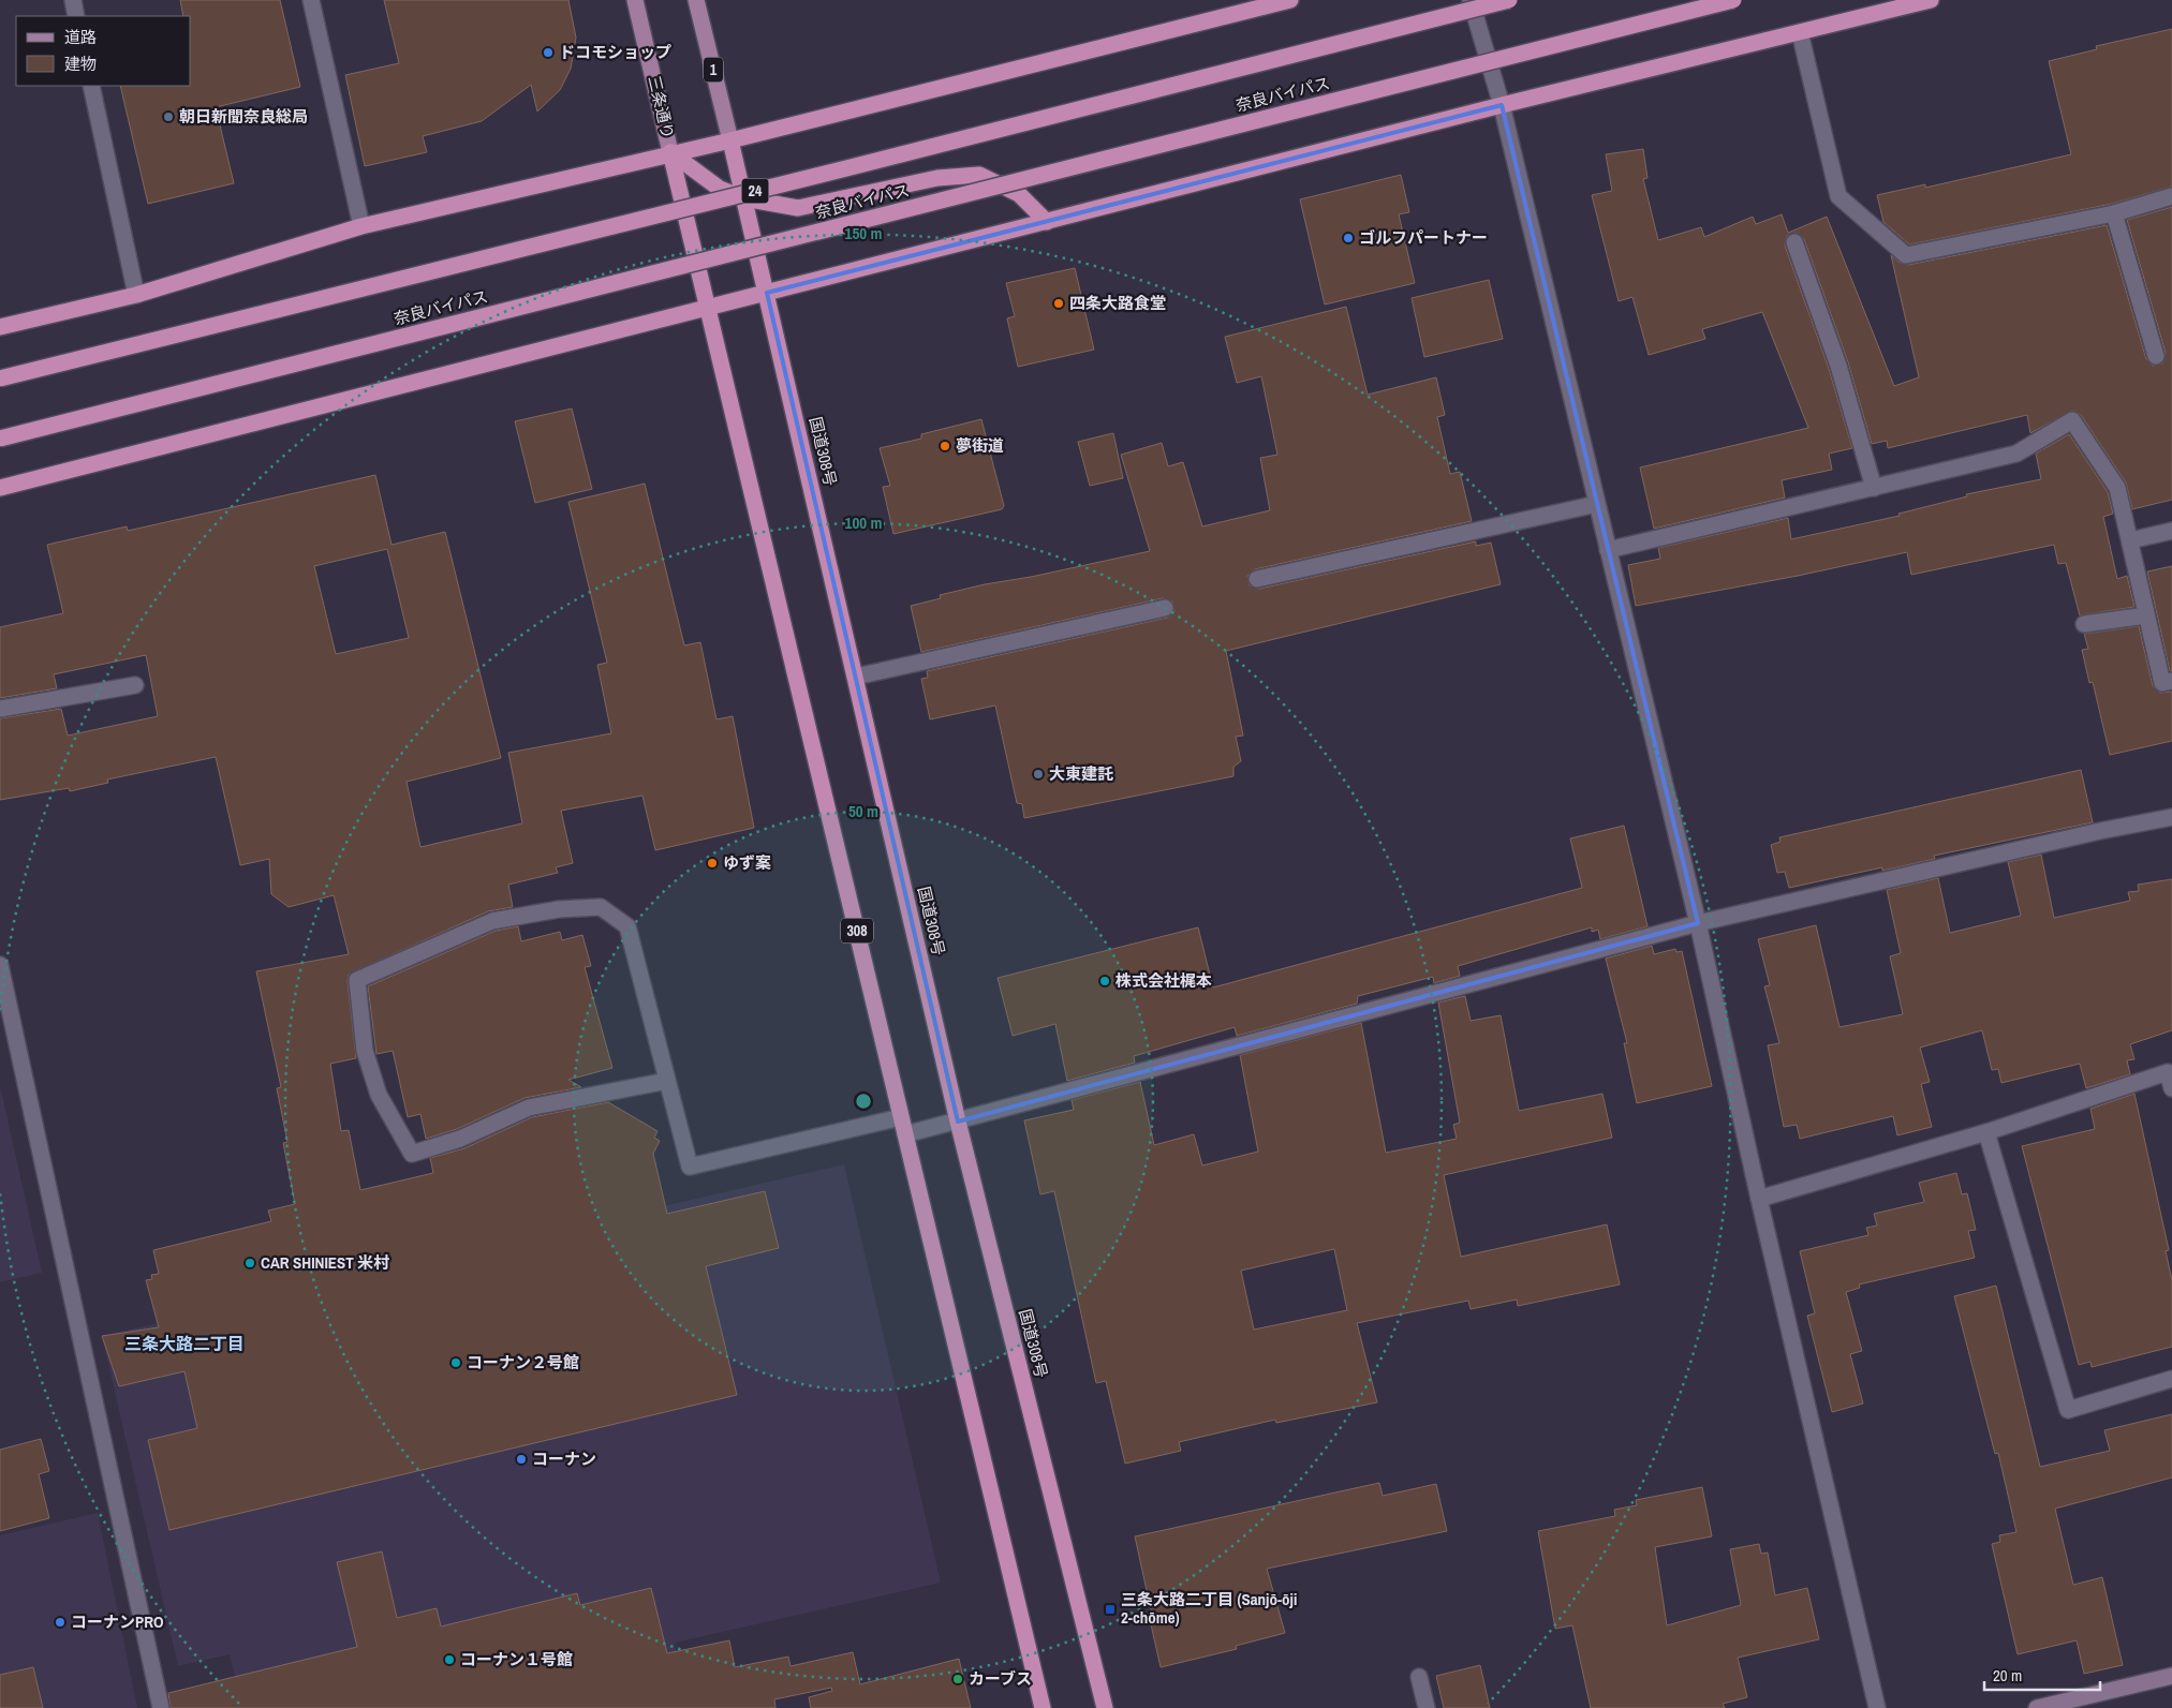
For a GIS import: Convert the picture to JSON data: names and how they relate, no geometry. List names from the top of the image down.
{
  "streets": {
    "highway": [
      "奈良バイパス",
      "24",
      "国道308号",
      "308"
    ],
    "main road": ["1", "三条通り"]
  },
  "crossings": [
    ["1", "国道308号"],
    ["三条通り", "308"]
  ],
  "districts": ["三条大路二丁目"],
  "places": {
    "other": [
      "ドコモショップ",
      "朝日新聞奈良総局",
      "ゴルフパートナー",
      "四条大路食堂",
      "夢街道",
      "大東建託",
      "ゆず案",
      "株式会社梶本",
      "CAR SHINIEST 米村",
      "コーナン２号館",
      "コーナン",
      "コーナンPRO",
      "コーナン１号館",
      "カーブス"
    ],
    "transit": ["三条大路二丁目 (Sanjō-ōji 2-chōme)"]
  },
  "legend": ["道路", "建物"],
  "scale_bar": "20 m",
  "rings": ["150 m", "100 m", "50 m"]
}
